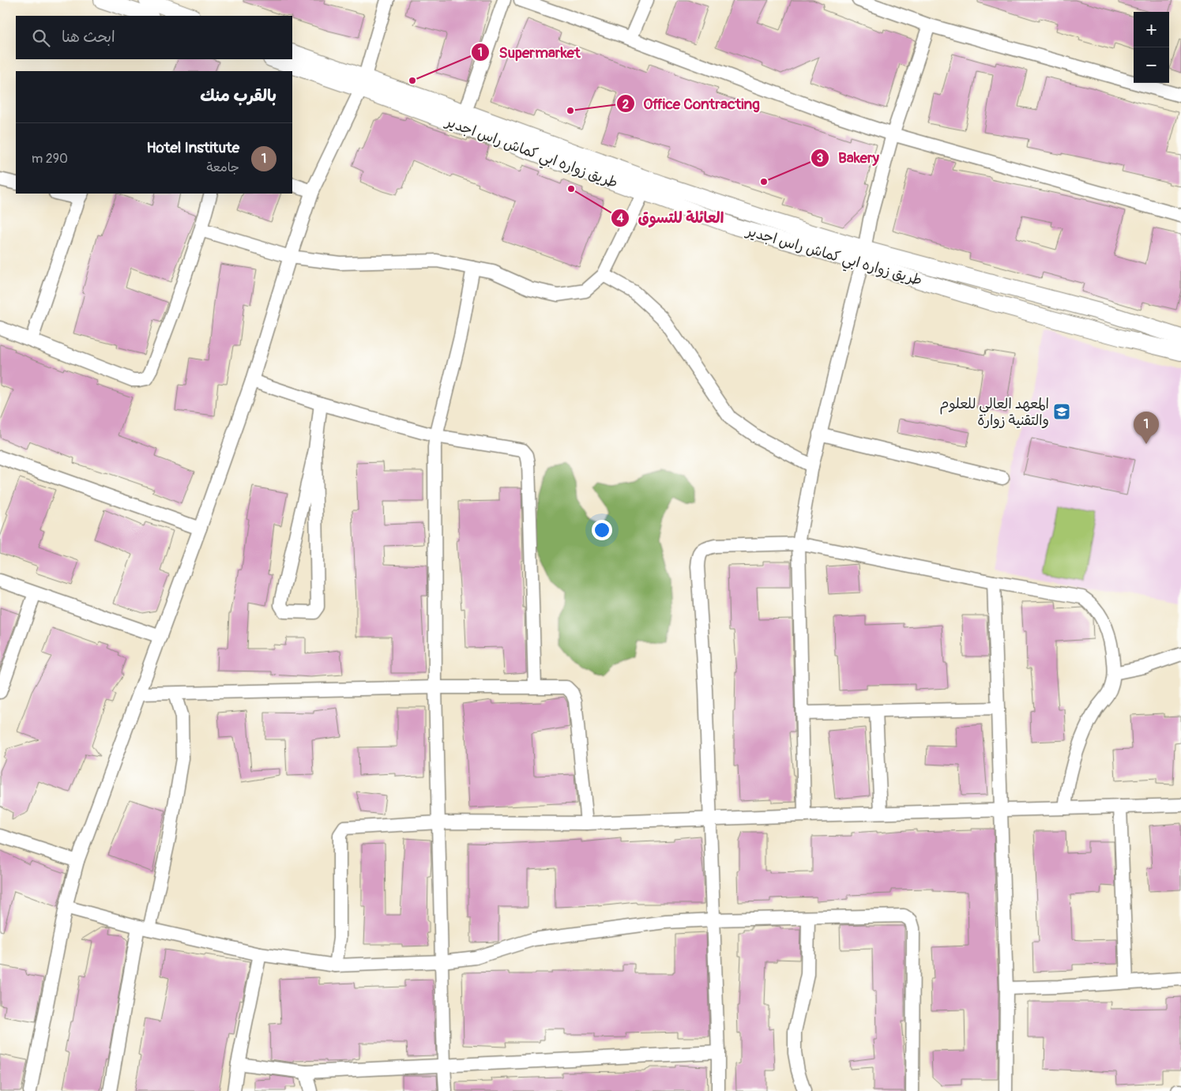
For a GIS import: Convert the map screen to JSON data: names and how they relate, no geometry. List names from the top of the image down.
{
  "streets": {
    "main road": ["طريق زواره ابي كماش راس اجدير"]
  },
  "places": {
    "other": [
      "Supermarket",
      "Office Contracting",
      "Bakery",
      "العائلة للتسوق"
    ],
    "school or university": ["المعهد العالي للعلوم والتقنية زوارة"]
  },
  "page": {
    "map_buttons": ["+", "−"],
    "search": "ابحث هنا",
    "heading": "بالقرب منك",
    "list": [
      {
        "mark": "1",
        "name": "Hotel Institute",
        "note": "جامعة",
        "value": "290 m"
      }
    ],
    "pins": "1"
  }
}
